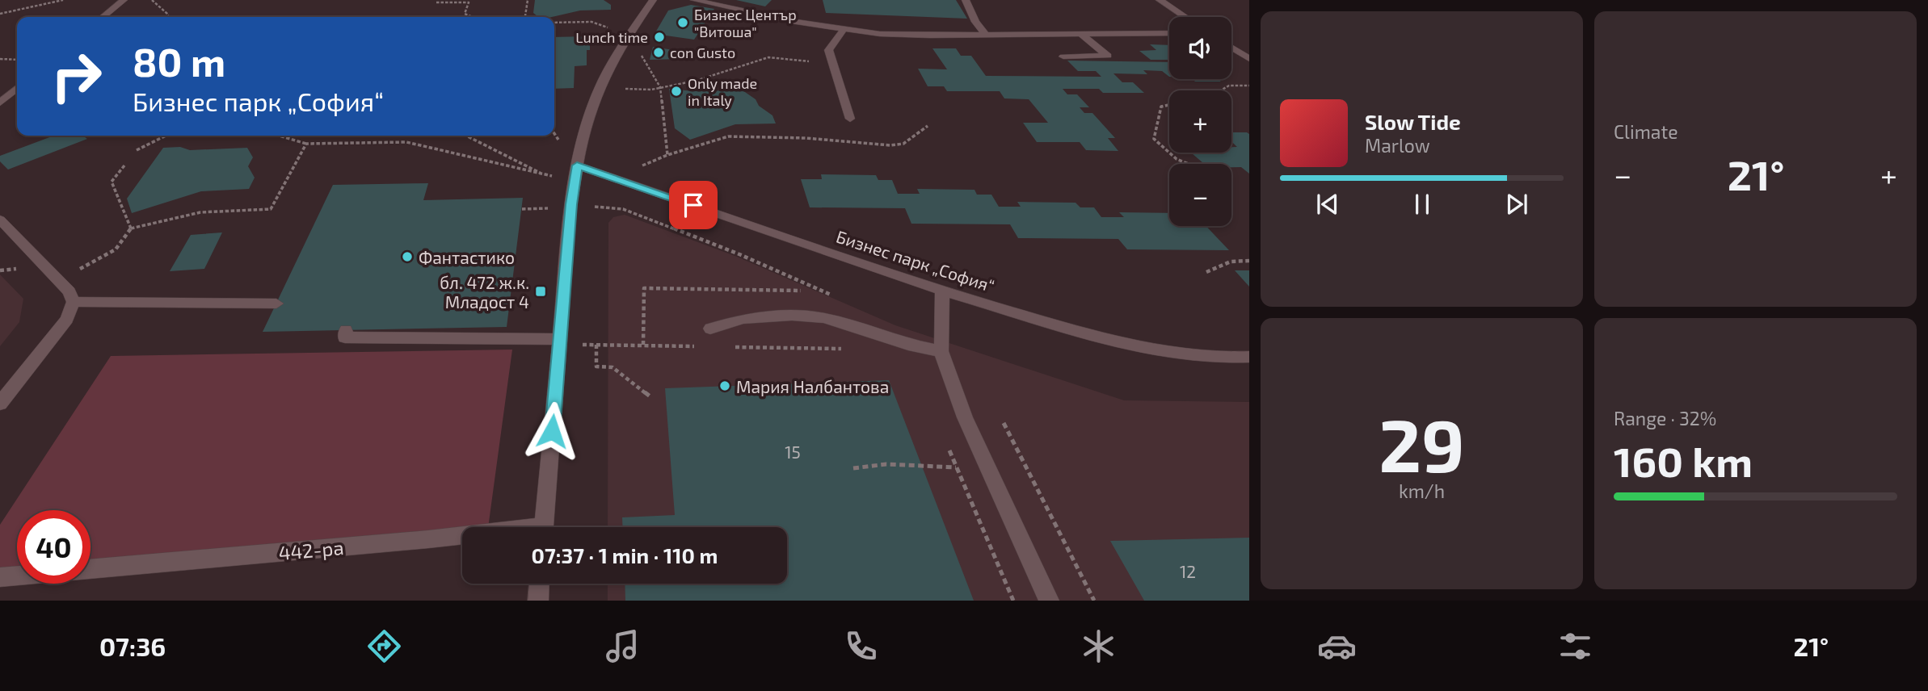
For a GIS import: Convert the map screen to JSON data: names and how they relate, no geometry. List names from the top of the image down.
{
  "streets": {
    "street": ["Бизнес парк „София“", "442-ра"]
  },
  "places": {
    "other": [
      "Бизнес Център \"Витоша\"",
      "Lunch time",
      "con Gusto",
      "Only made in Italy",
      "Фантастико",
      "Мария Налбантова"
    ],
    "transit": ["бл. 472 ж.к. Младост 4"]
  },
  "house_numbers": ["15", "12"],
  "page": {
    "tile": [
      "Climate",
      ["29", "km/h"],
      ["Range · 32%", "160 km"]
    ],
    "map_buttons": ["+", "−"],
    "turn": ["80 m", "Бизнес парк „София“"],
    "song": ["Slow Tide", "Marlow"],
    "heat": ["−", "21°", "+"],
    "limit": "40",
    "trip": "07:37 · 1 min · 110 m",
    "tabs": ["07:36", "21°"]
  }
}
